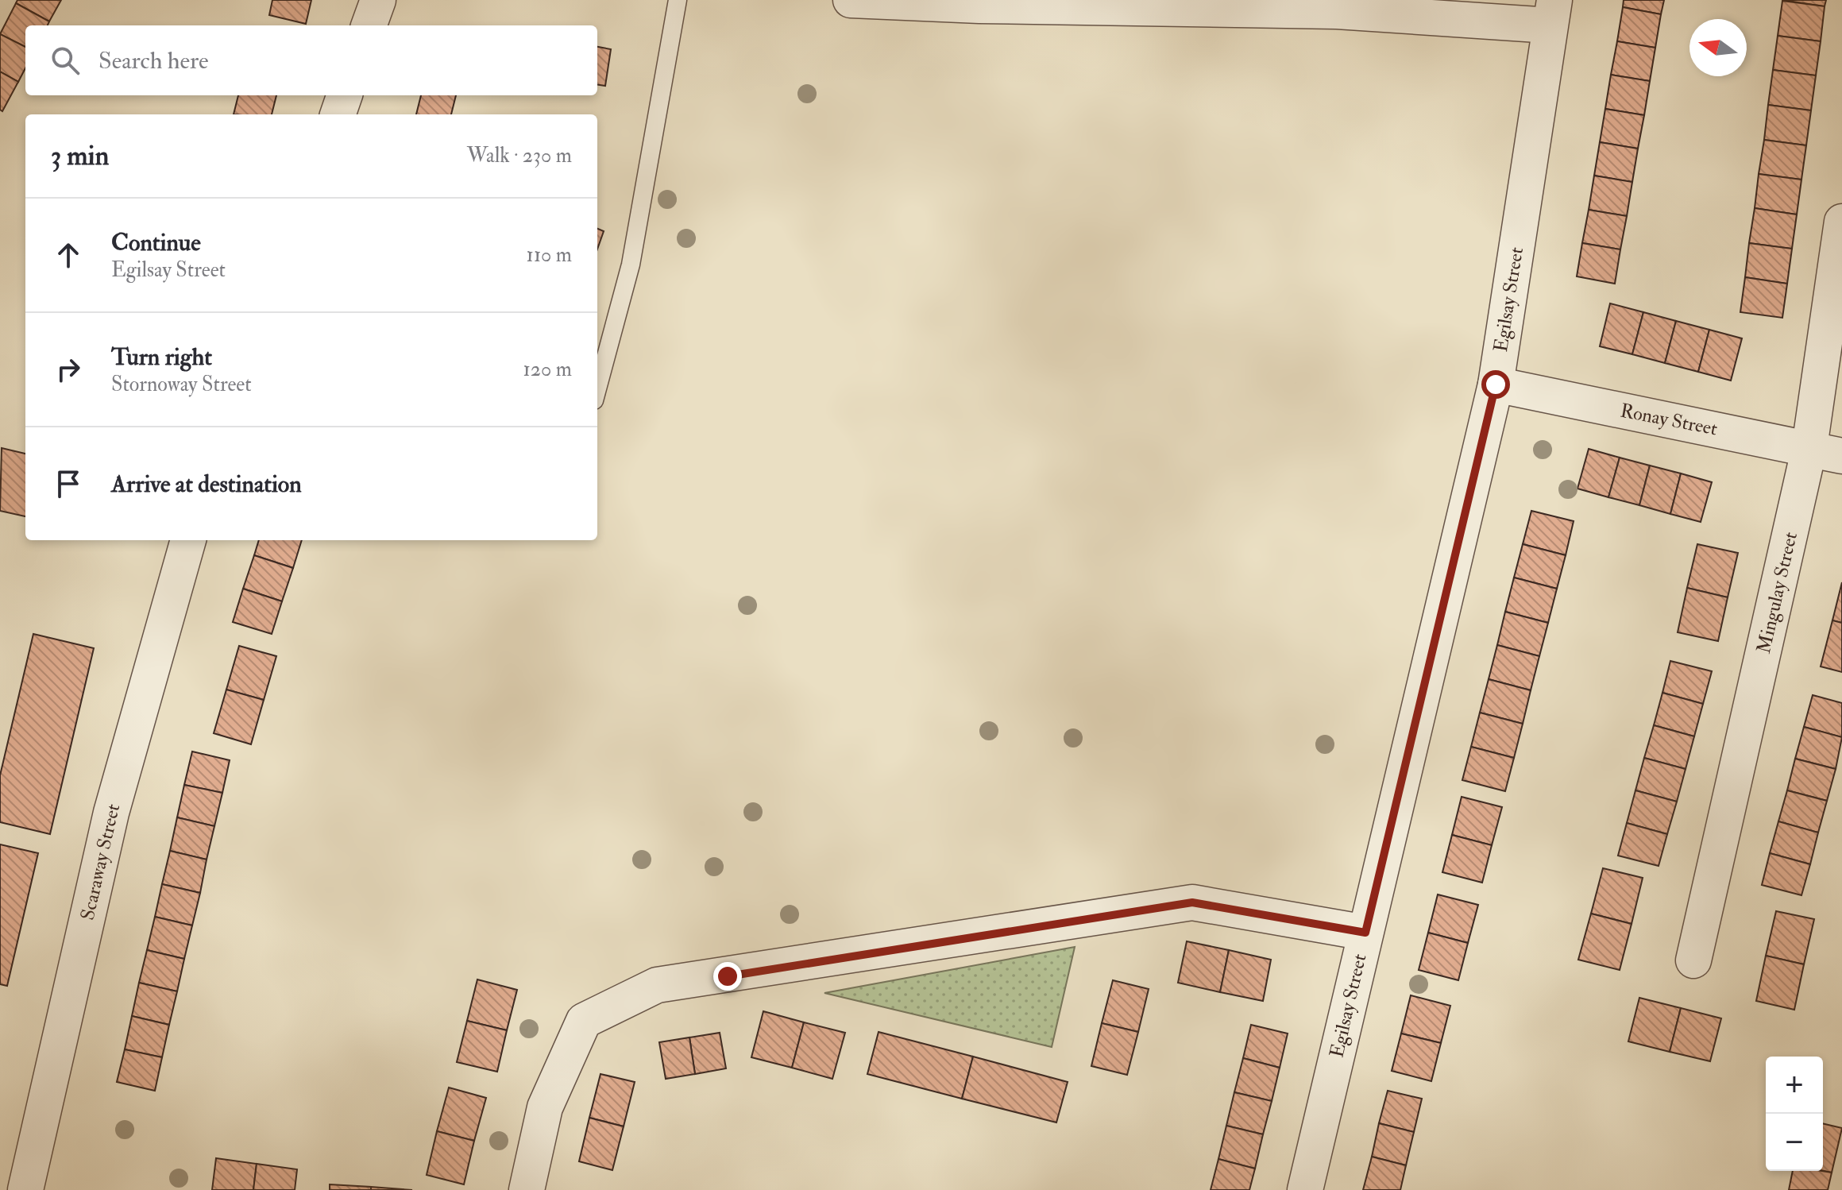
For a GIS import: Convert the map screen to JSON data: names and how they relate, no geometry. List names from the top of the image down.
{
  "streets": {
    "street": [
      "Egilsay Street",
      "Ronay Street",
      "Mingulay Street",
      "Scaraway Street"
    ]
  },
  "crossings": [
    ["Egilsay Street", "Ronay Street"],
    ["Ronay Street", "Mingulay Street"]
  ],
  "north": "left",
  "page": {
    "search": "Search here",
    "heading": ["3 min", "Walk · 230 m"],
    "list": [
      ["Continue", "Egilsay Street", "110 m"],
      ["Turn right", "Stornoway Street", "120 m"],
      "Arrive at destination"
    ],
    "map_buttons": ["+", "−"]
  }
}
